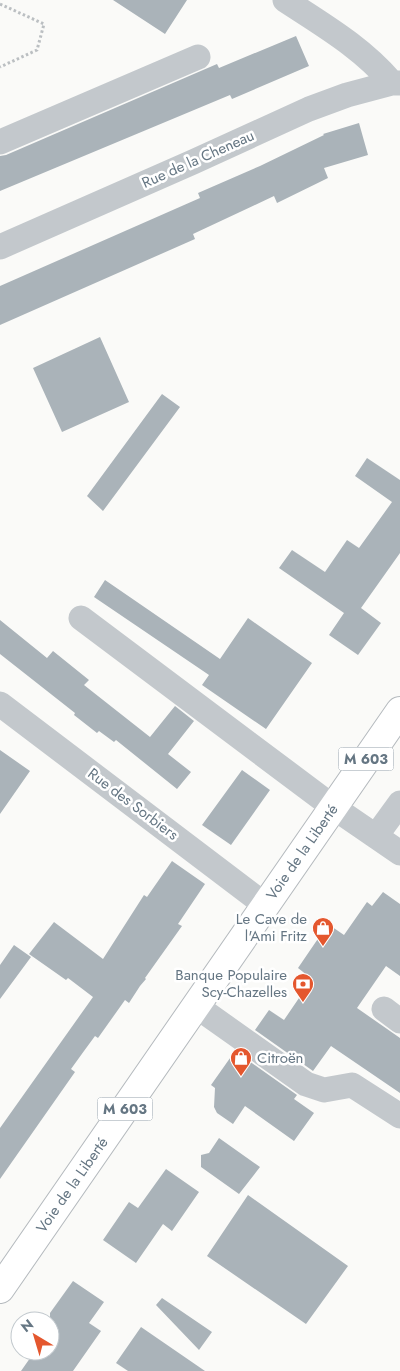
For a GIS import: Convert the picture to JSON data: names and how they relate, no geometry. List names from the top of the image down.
{
  "streets": {
    "main road": ["M 603", "Voie de la Liberté"],
    "street": ["Rue de la Cheneau", "Rue des Sorbiers"]
  },
  "crossings": [
    ["Rue des Sorbiers", "Voie de la Liberté"]
  ],
  "places": {
    "shop": ["Le Cave de l'Ami Fritz", "Citroën"],
    "bank": ["Banque Populaire Scy-Chazelles"]
  },
  "north": "top left"
}
